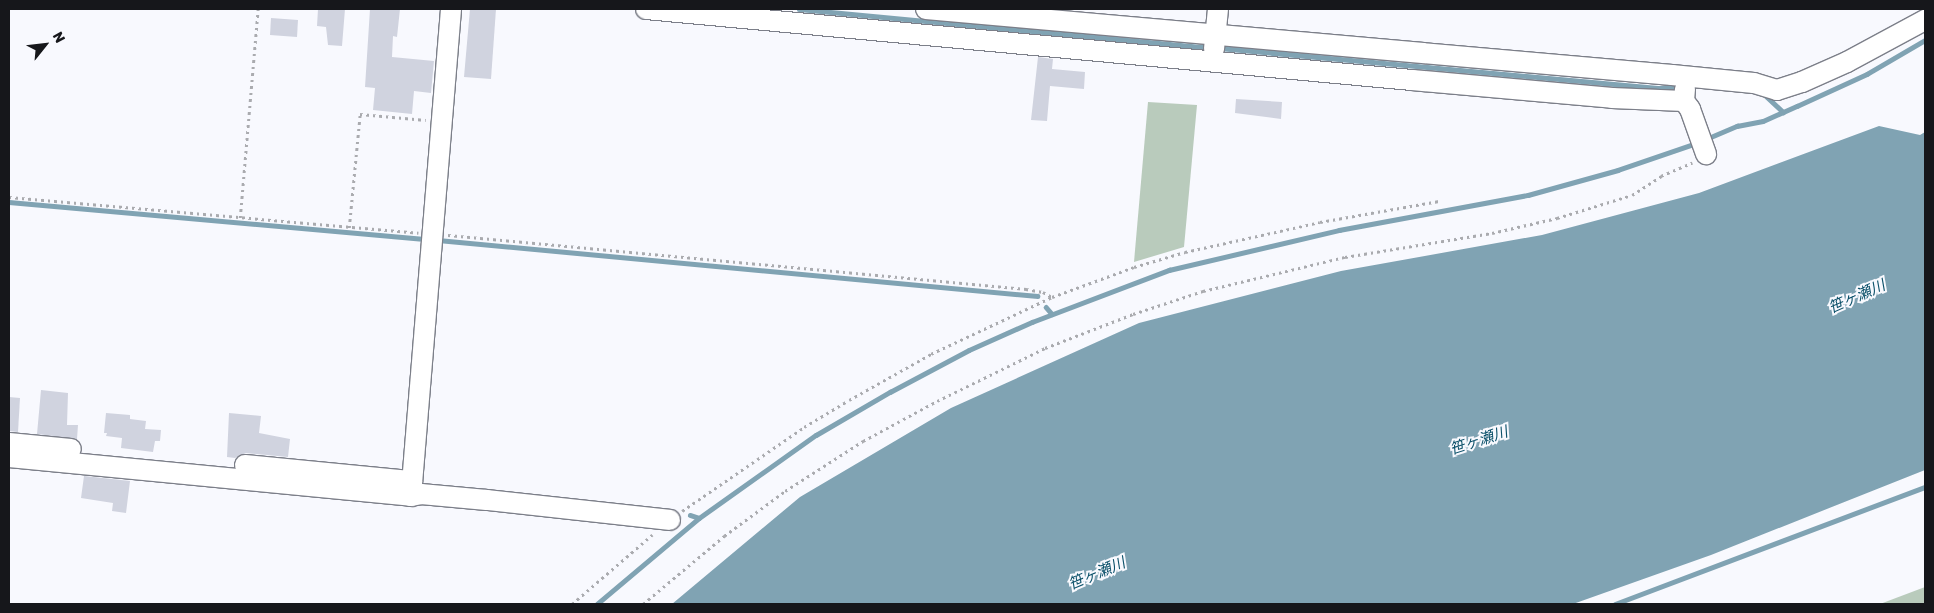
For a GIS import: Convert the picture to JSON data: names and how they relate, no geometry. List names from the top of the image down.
{
  "water": ["笹ヶ瀬川"],
  "north": "top right"
}
